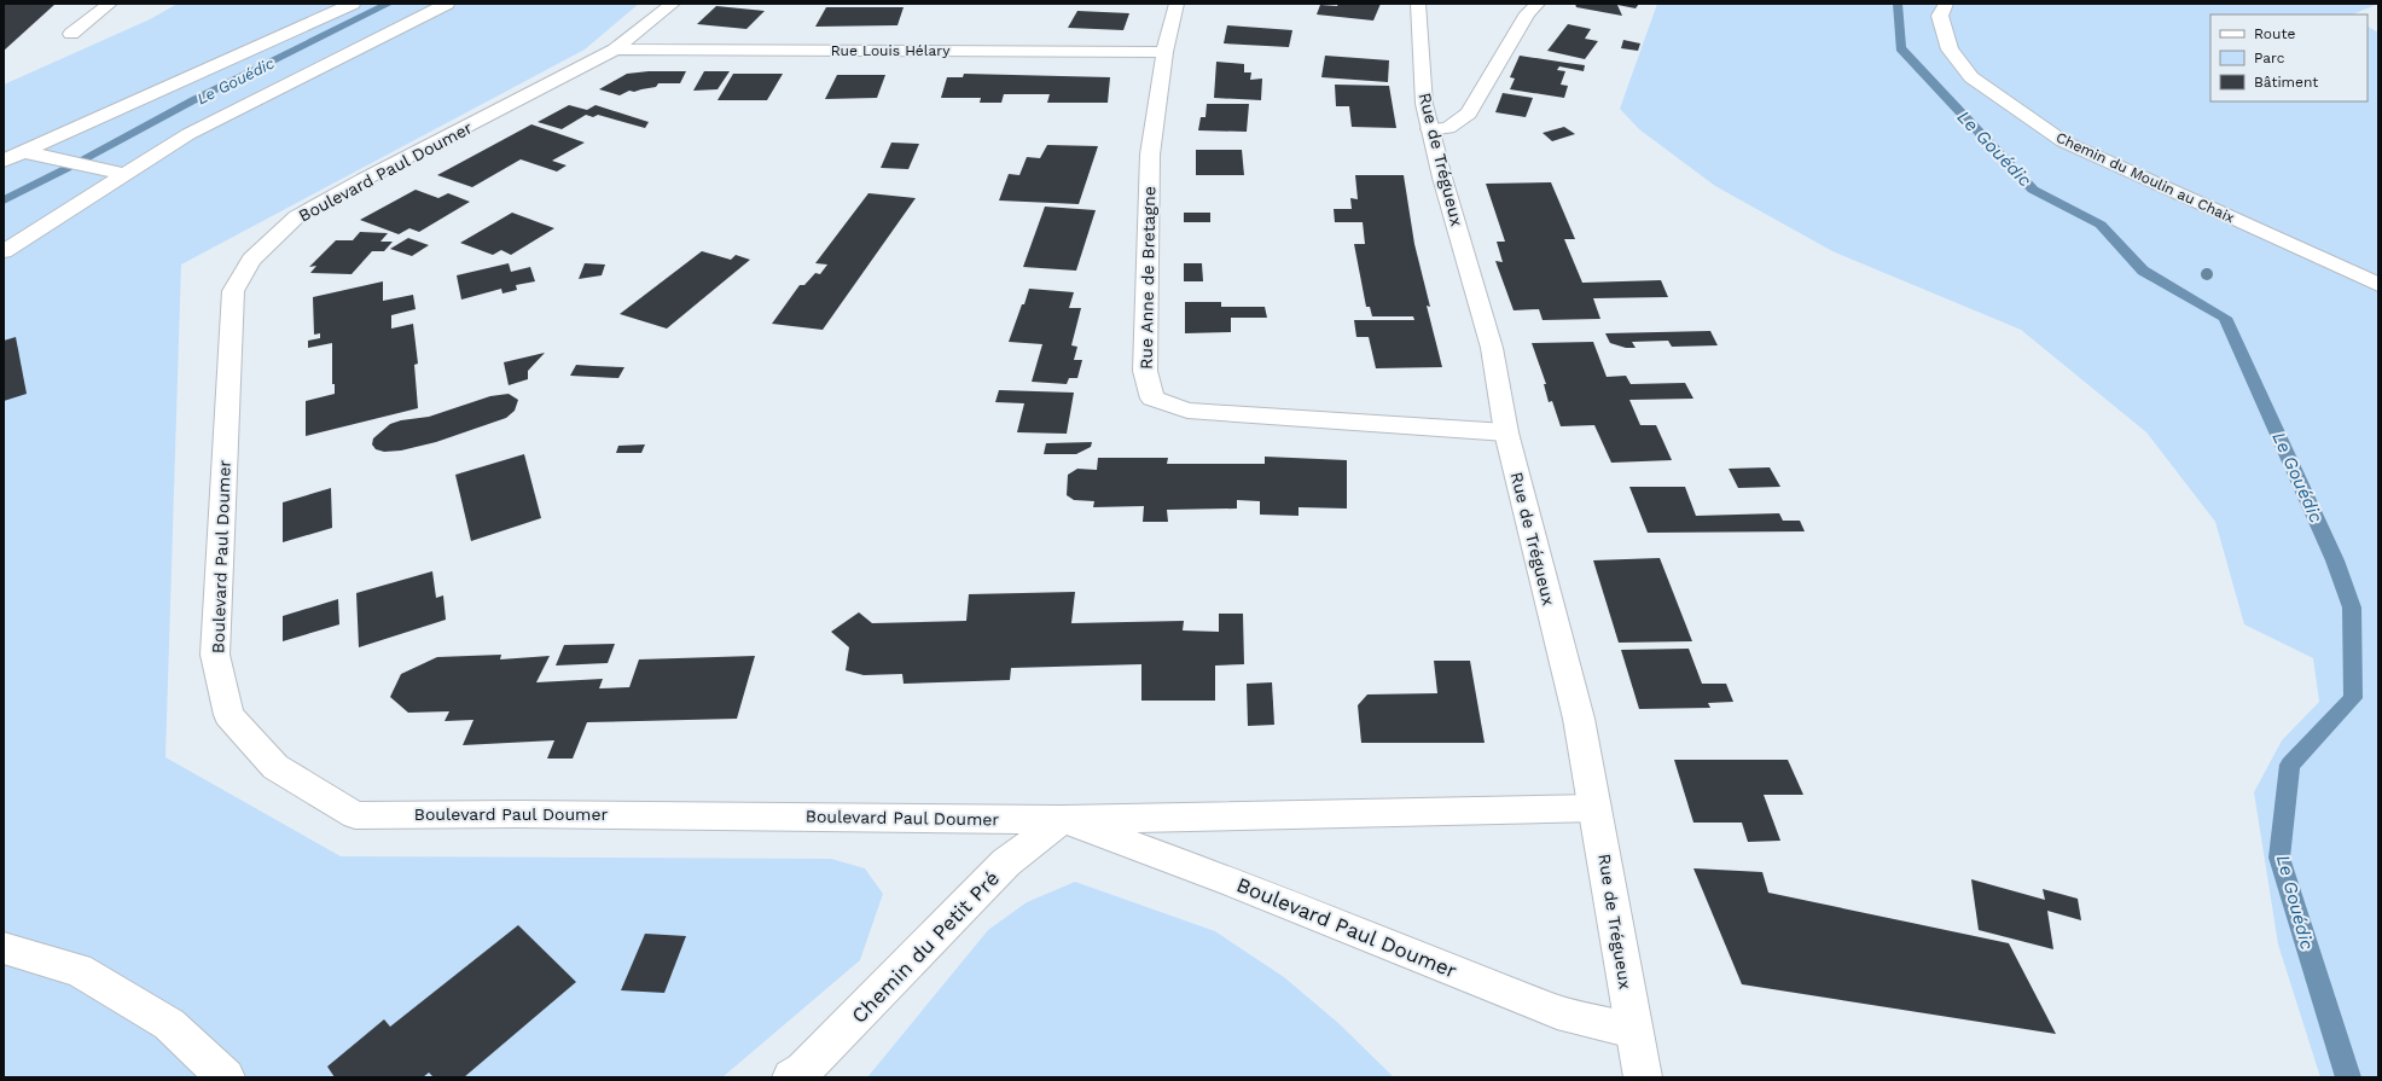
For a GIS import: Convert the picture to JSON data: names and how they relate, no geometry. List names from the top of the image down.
{
  "streets": {
    "street": [
      "Rue Louis Hélary",
      "Rue de Trégueux",
      "Boulevard Paul Doumer",
      "Chemin du Moulin au Chaix",
      "Rue Anne de Bretagne",
      "Chemin du Petit Pré"
    ]
  },
  "crossings": [
    ["Rue Louis Hélary", "Boulevard Paul Doumer"],
    ["Rue Louis Hélary", "Rue Anne de Bretagne"],
    ["Rue de Trégueux", "Boulevard Paul Doumer"],
    ["Rue de Trégueux", "Rue Anne de Bretagne"],
    ["Boulevard Paul Doumer", "Chemin du Petit Pré"]
  ],
  "water": ["Le Gouédic"],
  "legend": ["Route", "Parc", "Bâtiment"]
}
